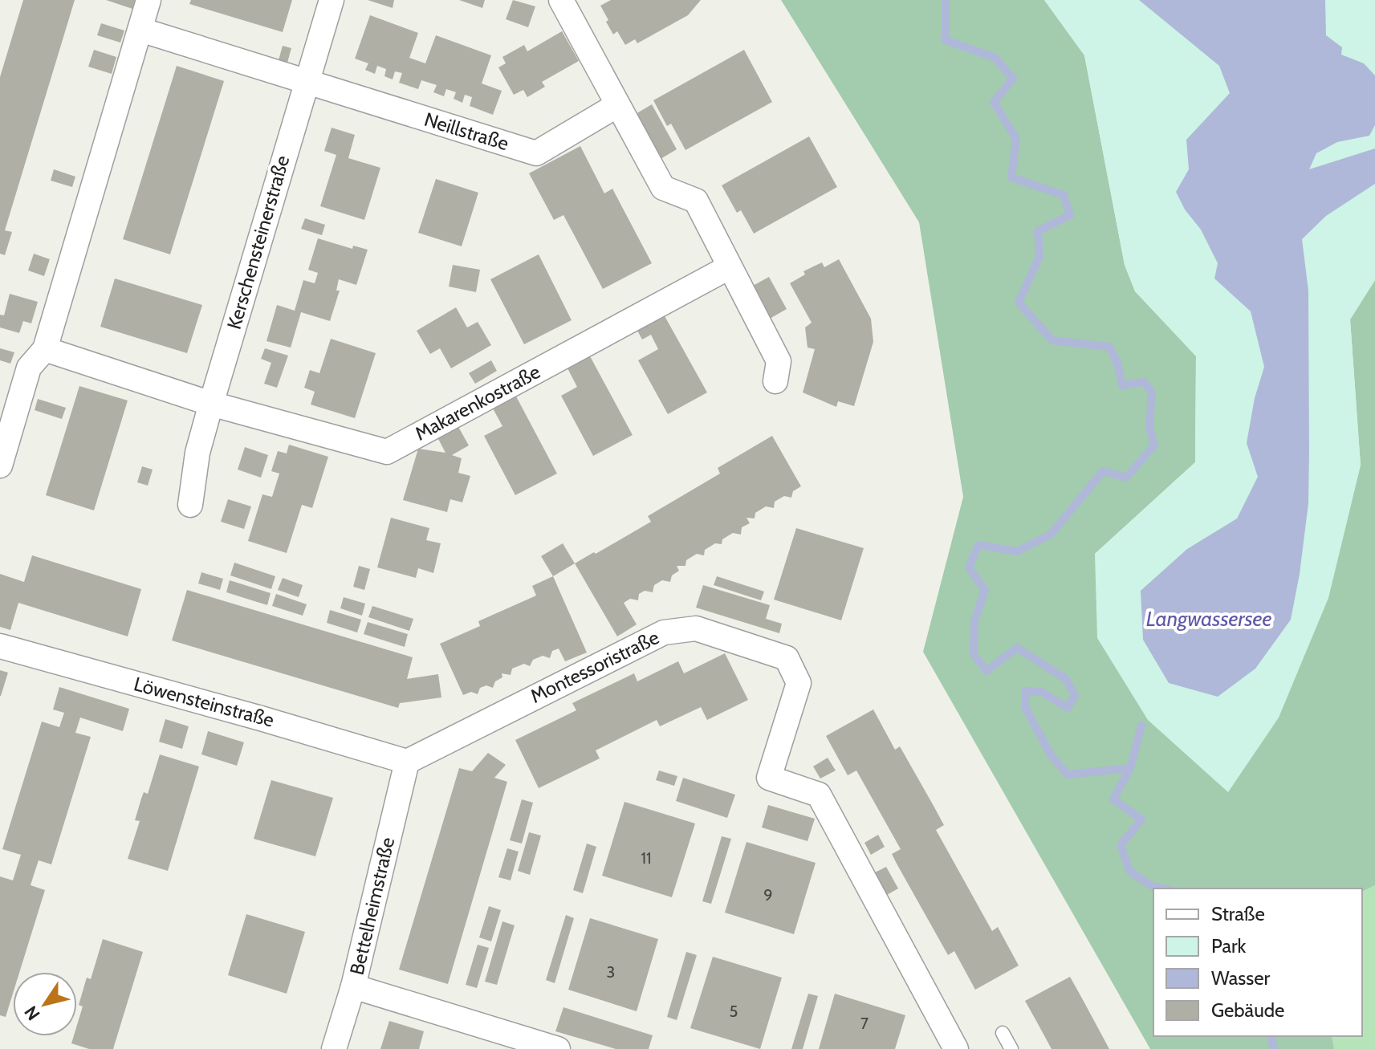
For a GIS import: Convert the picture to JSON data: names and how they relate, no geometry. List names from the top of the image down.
{
  "streets": {
    "street": [
      "Neillstraße",
      "Kerschensteinerstraße",
      "Makarenkostraße",
      "Montessoristraße",
      "Löwensteinstraße",
      "Bettelheimstraße"
    ]
  },
  "crossings": [
    ["Neillstraße", "Kerschensteinerstraße"],
    ["Kerschensteinerstraße", "Makarenkostraße"],
    ["Montessoristraße", "Löwensteinstraße"],
    ["Montessoristraße", "Bettelheimstraße"],
    ["Löwensteinstraße", "Bettelheimstraße"]
  ],
  "water": ["Langwassersee"],
  "house_numbers": [
    "11",
    "9",
    "3",
    "5",
    "7"
  ],
  "legend": [
    "Straße",
    "Park",
    "Wasser",
    "Gebäude"
  ],
  "north": "bottom left"
}
